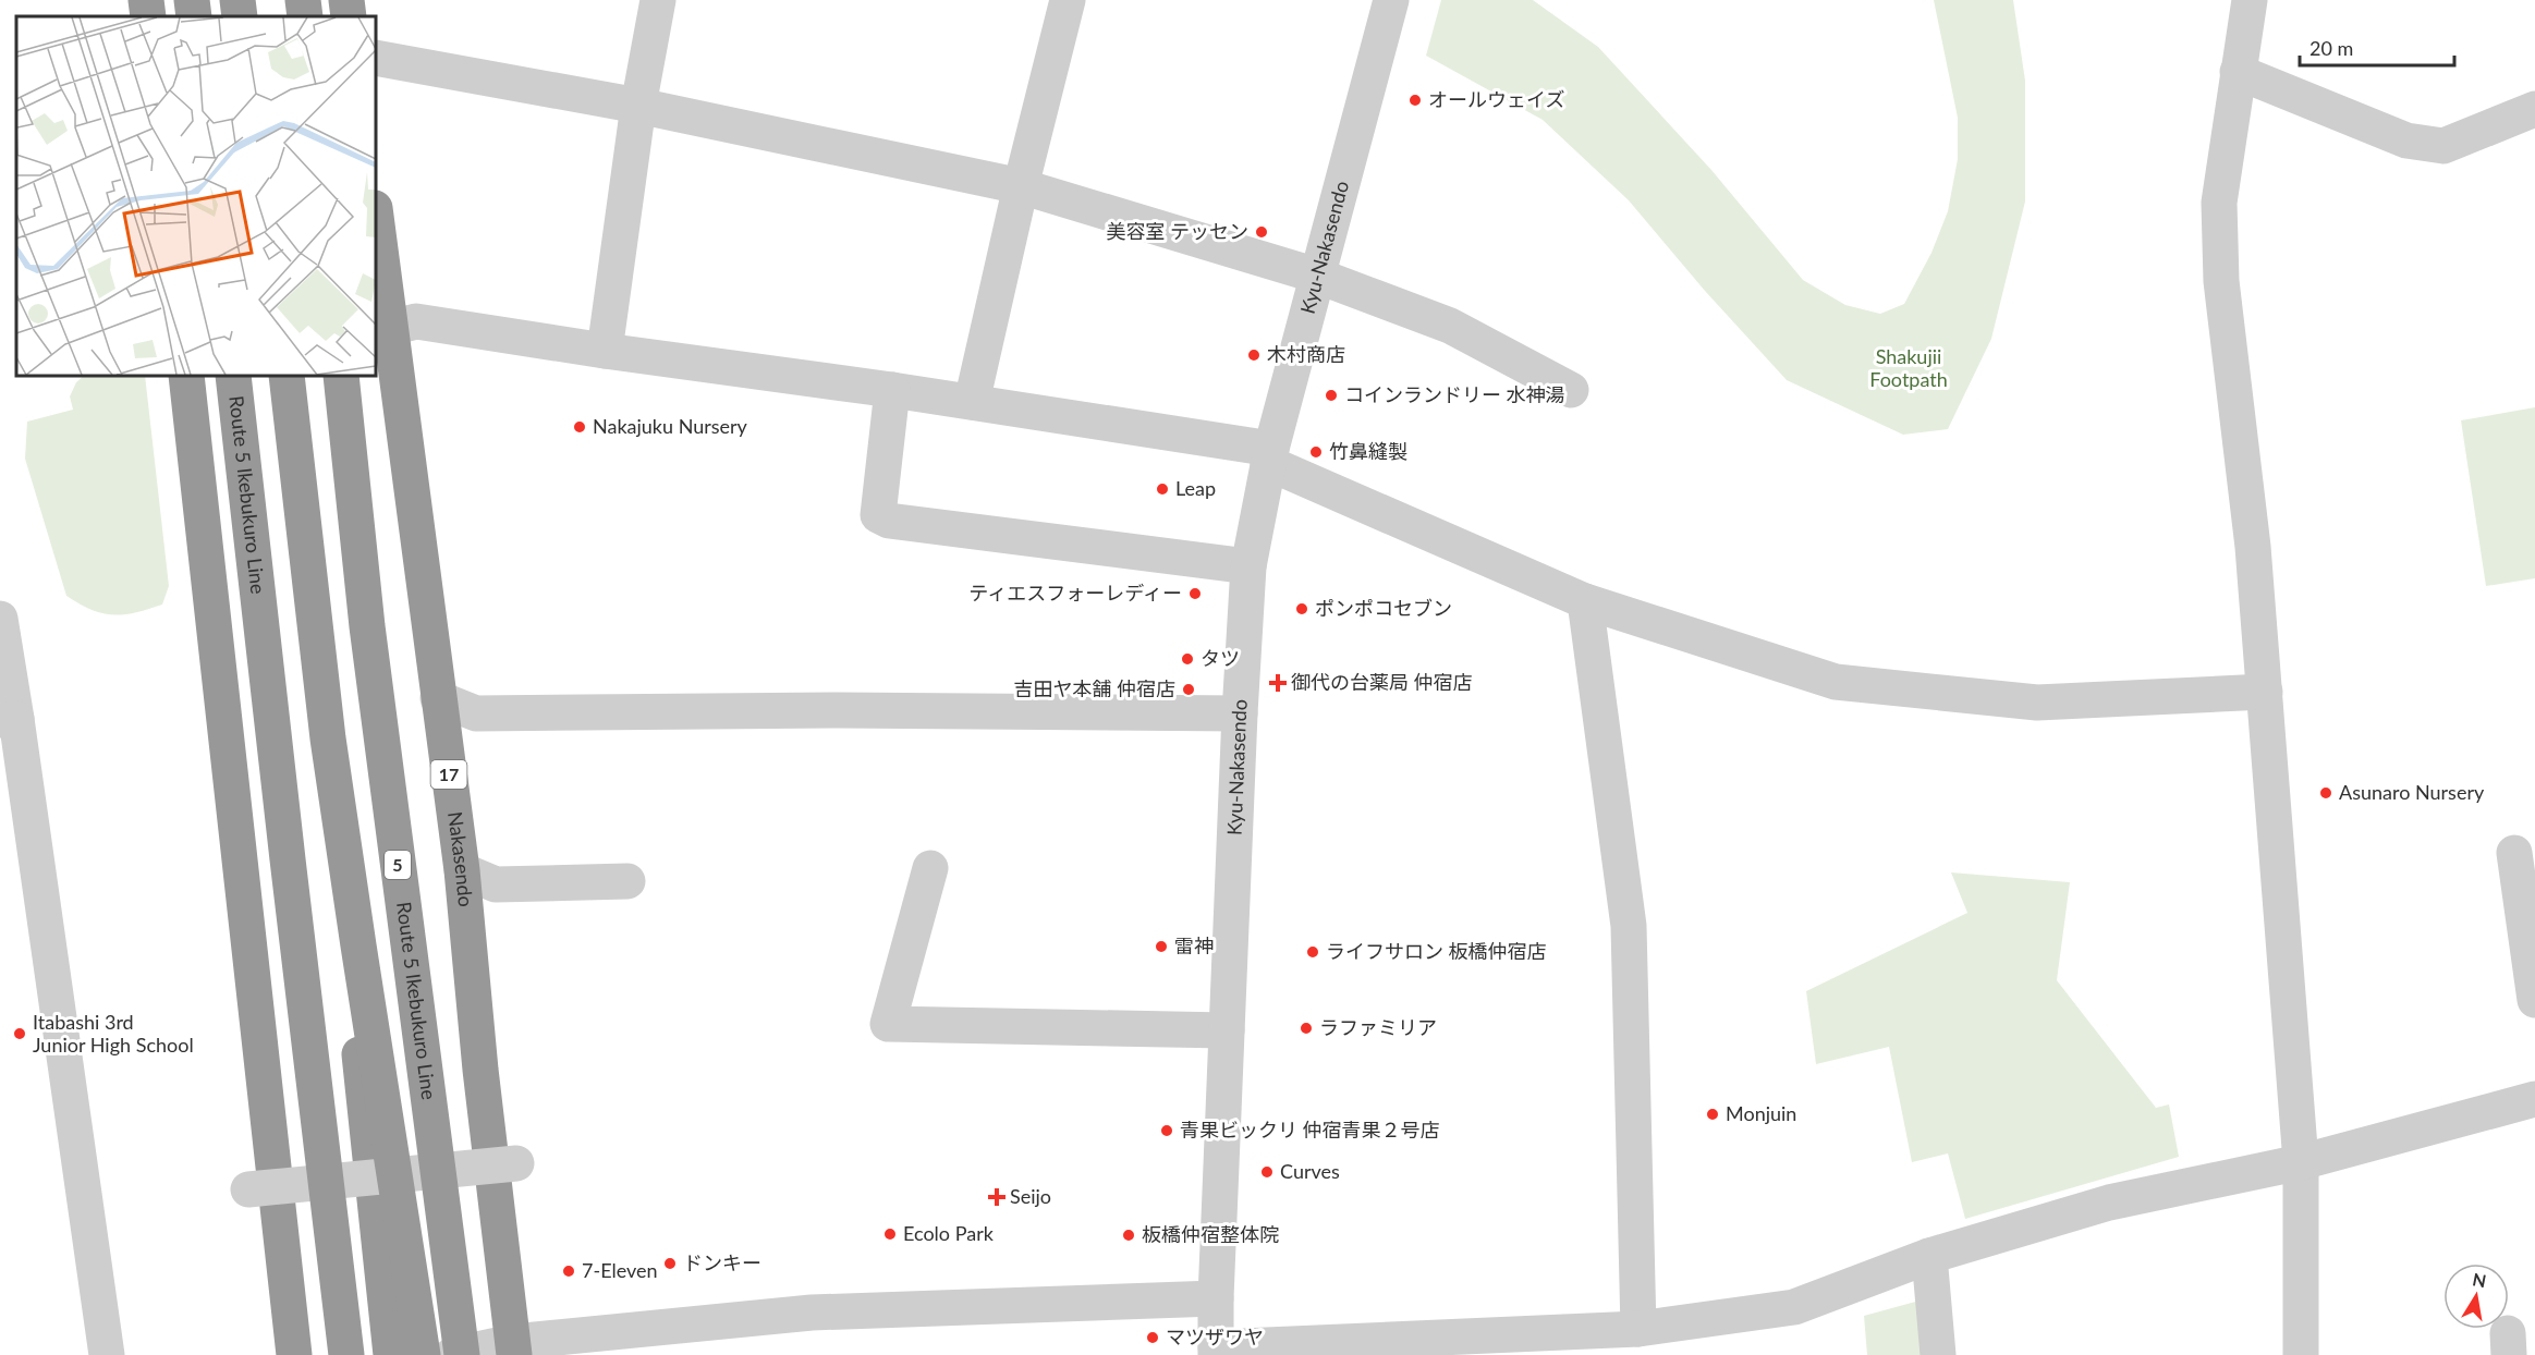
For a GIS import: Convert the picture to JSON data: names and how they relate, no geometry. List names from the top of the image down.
{
  "streets": {
    "highway": [
      "Route 5 Ikebukuro Line",
      "17",
      "Nakasendo",
      "5"
    ],
    "street": ["Kyu-Nakasendo"]
  },
  "parks": ["Shakujii Footpath"],
  "places": {
    "other": [
      "オールウェイズ",
      "美容室 テッセン",
      "木村商店",
      "コインランドリー 水神湯",
      "Nakajuku Nursery",
      "竹鼻縫製",
      "Leap",
      "ティエスフォーレディー",
      "ポンポコセブン",
      "タツ",
      "吉田ヤ本舗 仲宿店",
      "Asunaro Nursery",
      "雷神",
      "ライフサロン 板橋仲宿店",
      "ラファミリア",
      "Itabashi 3rd Junior High School",
      "Monjuin",
      "青果ビックリ 仲宿青果２号店",
      "Curves",
      "Ecolo Park",
      "板橋仲宿整体院",
      "ドンキー",
      "7-Eleven",
      "マツザワヤ"
    ],
    "health": ["御代の台薬局 仲宿店", "Seijo"]
  },
  "scale_bar": "20 m",
  "north": "top"
}
